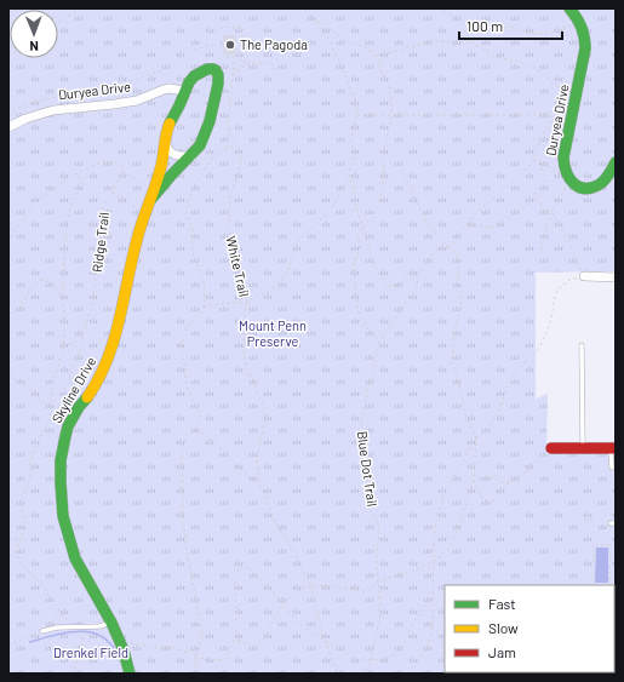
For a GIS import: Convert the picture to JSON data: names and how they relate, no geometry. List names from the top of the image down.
{
  "streets": {
    "street": ["Duryea Drive", "Skyline Drive"],
    "path": ["Ridge Trail", "White Trail", "Blue Dot Trail"]
  },
  "crossings": [
    ["Duryea Drive", "Skyline Drive"],
    ["Ridge Trail", "Skyline Drive"]
  ],
  "parks": ["Mount Penn Preserve", "Drenkel Field"],
  "places": ["The Pagoda"],
  "legend": ["Fast", "Slow", "Jam"],
  "scale_bar": "100 m",
  "north": "bottom"
}
